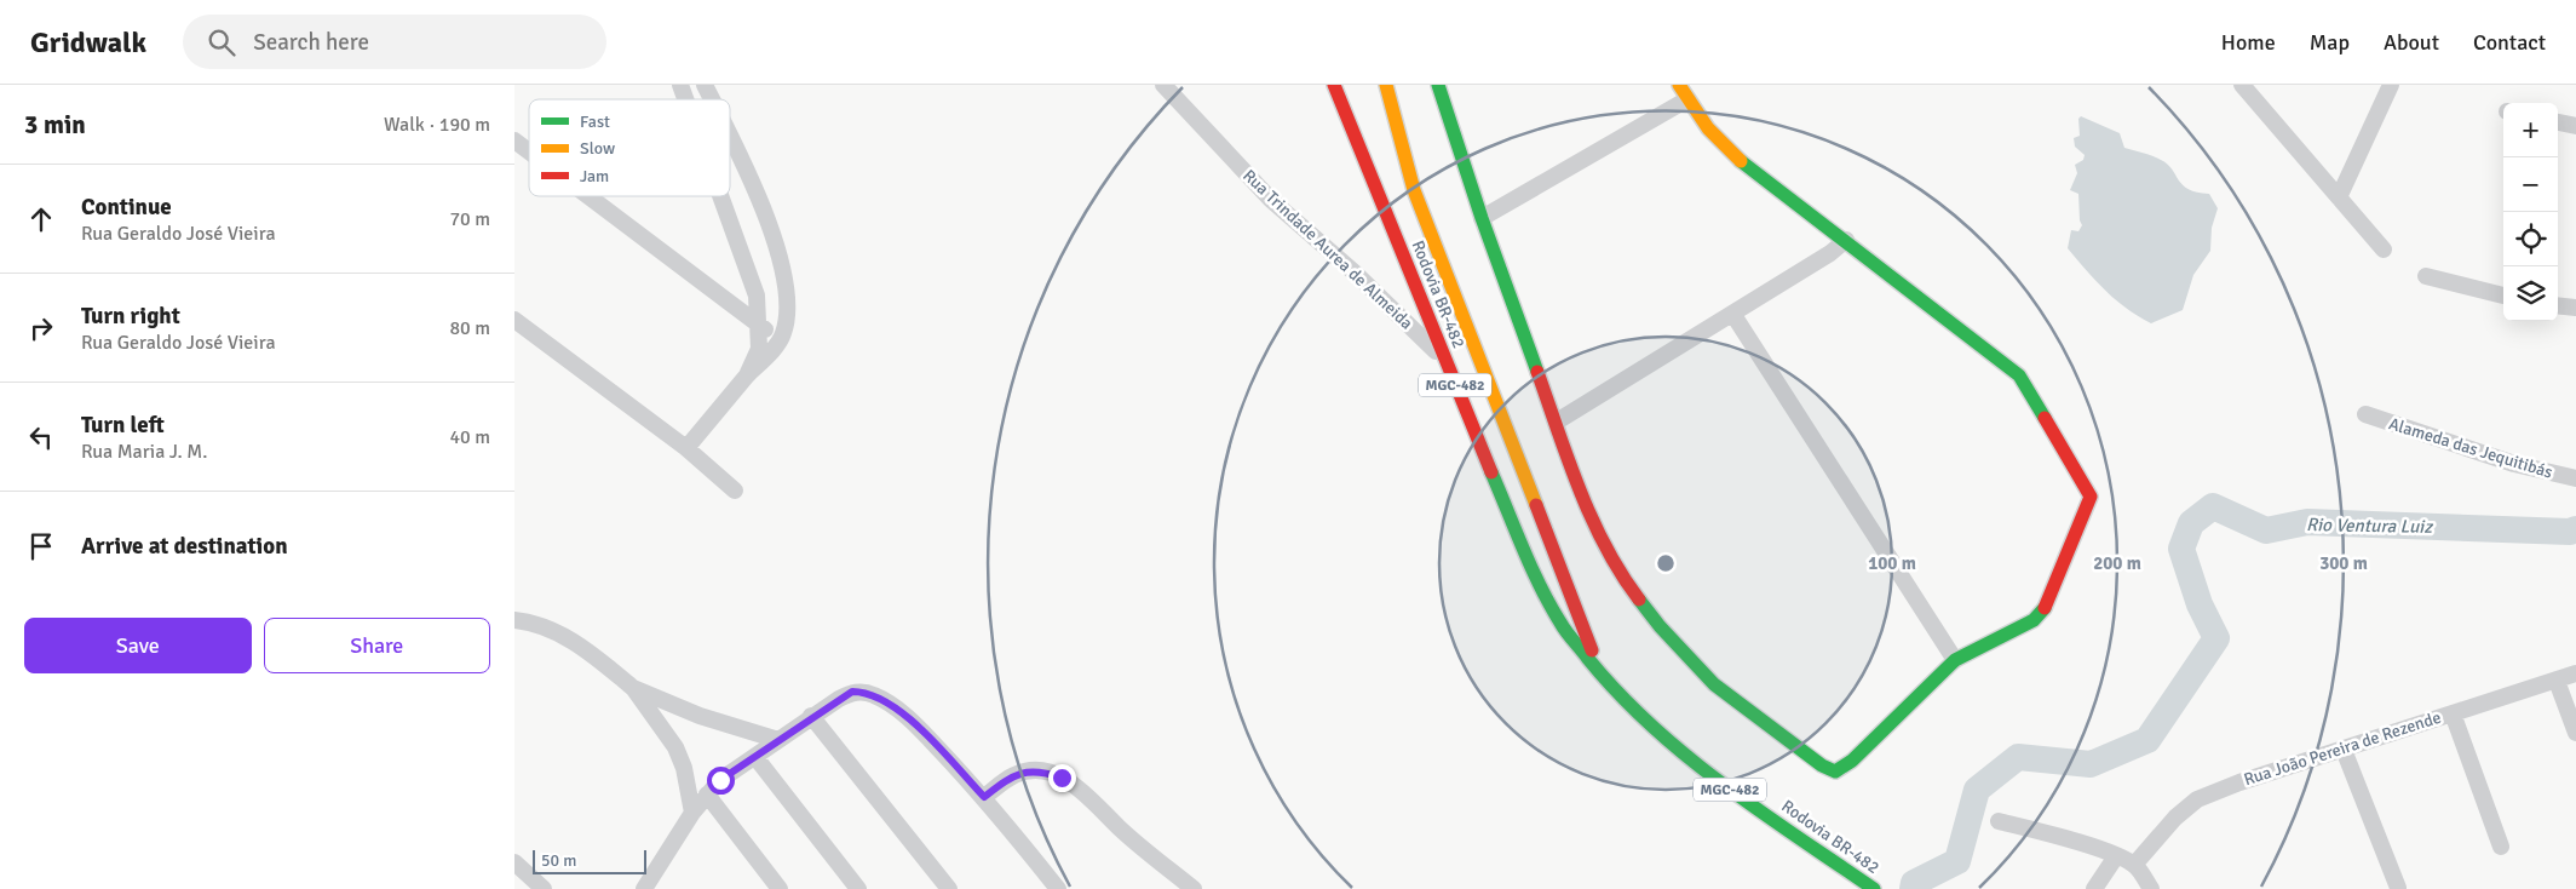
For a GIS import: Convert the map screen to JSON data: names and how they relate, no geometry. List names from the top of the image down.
{
  "streets": {
    "main road": ["Rodovia BR-482", "MGC-482"],
    "street": ["Rua Trindade Aurea de Almeida", "Alameda das Jequitibás", "Rua João Pereira de Rezende"]
  },
  "crossings": [
    ["Rua Trindade Aurea de Almeida", "Rodovia BR-482"]
  ],
  "water": ["Rio Ventura Luiz"],
  "legend": ["Fast", "Slow", "Jam"],
  "scale_bar": "50 m",
  "page": {
    "header": "Gridwalk",
    "search": "Search here",
    "nav": [
      "Home",
      "Map",
      "About",
      "Contact"
    ],
    "heading": ["3 min", "Walk · 190 m"],
    "map_buttons": ["+", "−"],
    "list": [
      ["Continue", "Rua Geraldo José Vieira", "70 m"],
      ["Turn right", "Rua Geraldo José Vieira", "80 m"],
      ["Turn left", "Rua Maria J. M.", "40 m"],
      "Arrive at destination"
    ],
    "buttons": ["Save", "Share"],
    "scale": "50 m"
  },
  "rings": ["100 m", "200 m", "300 m"]
}
